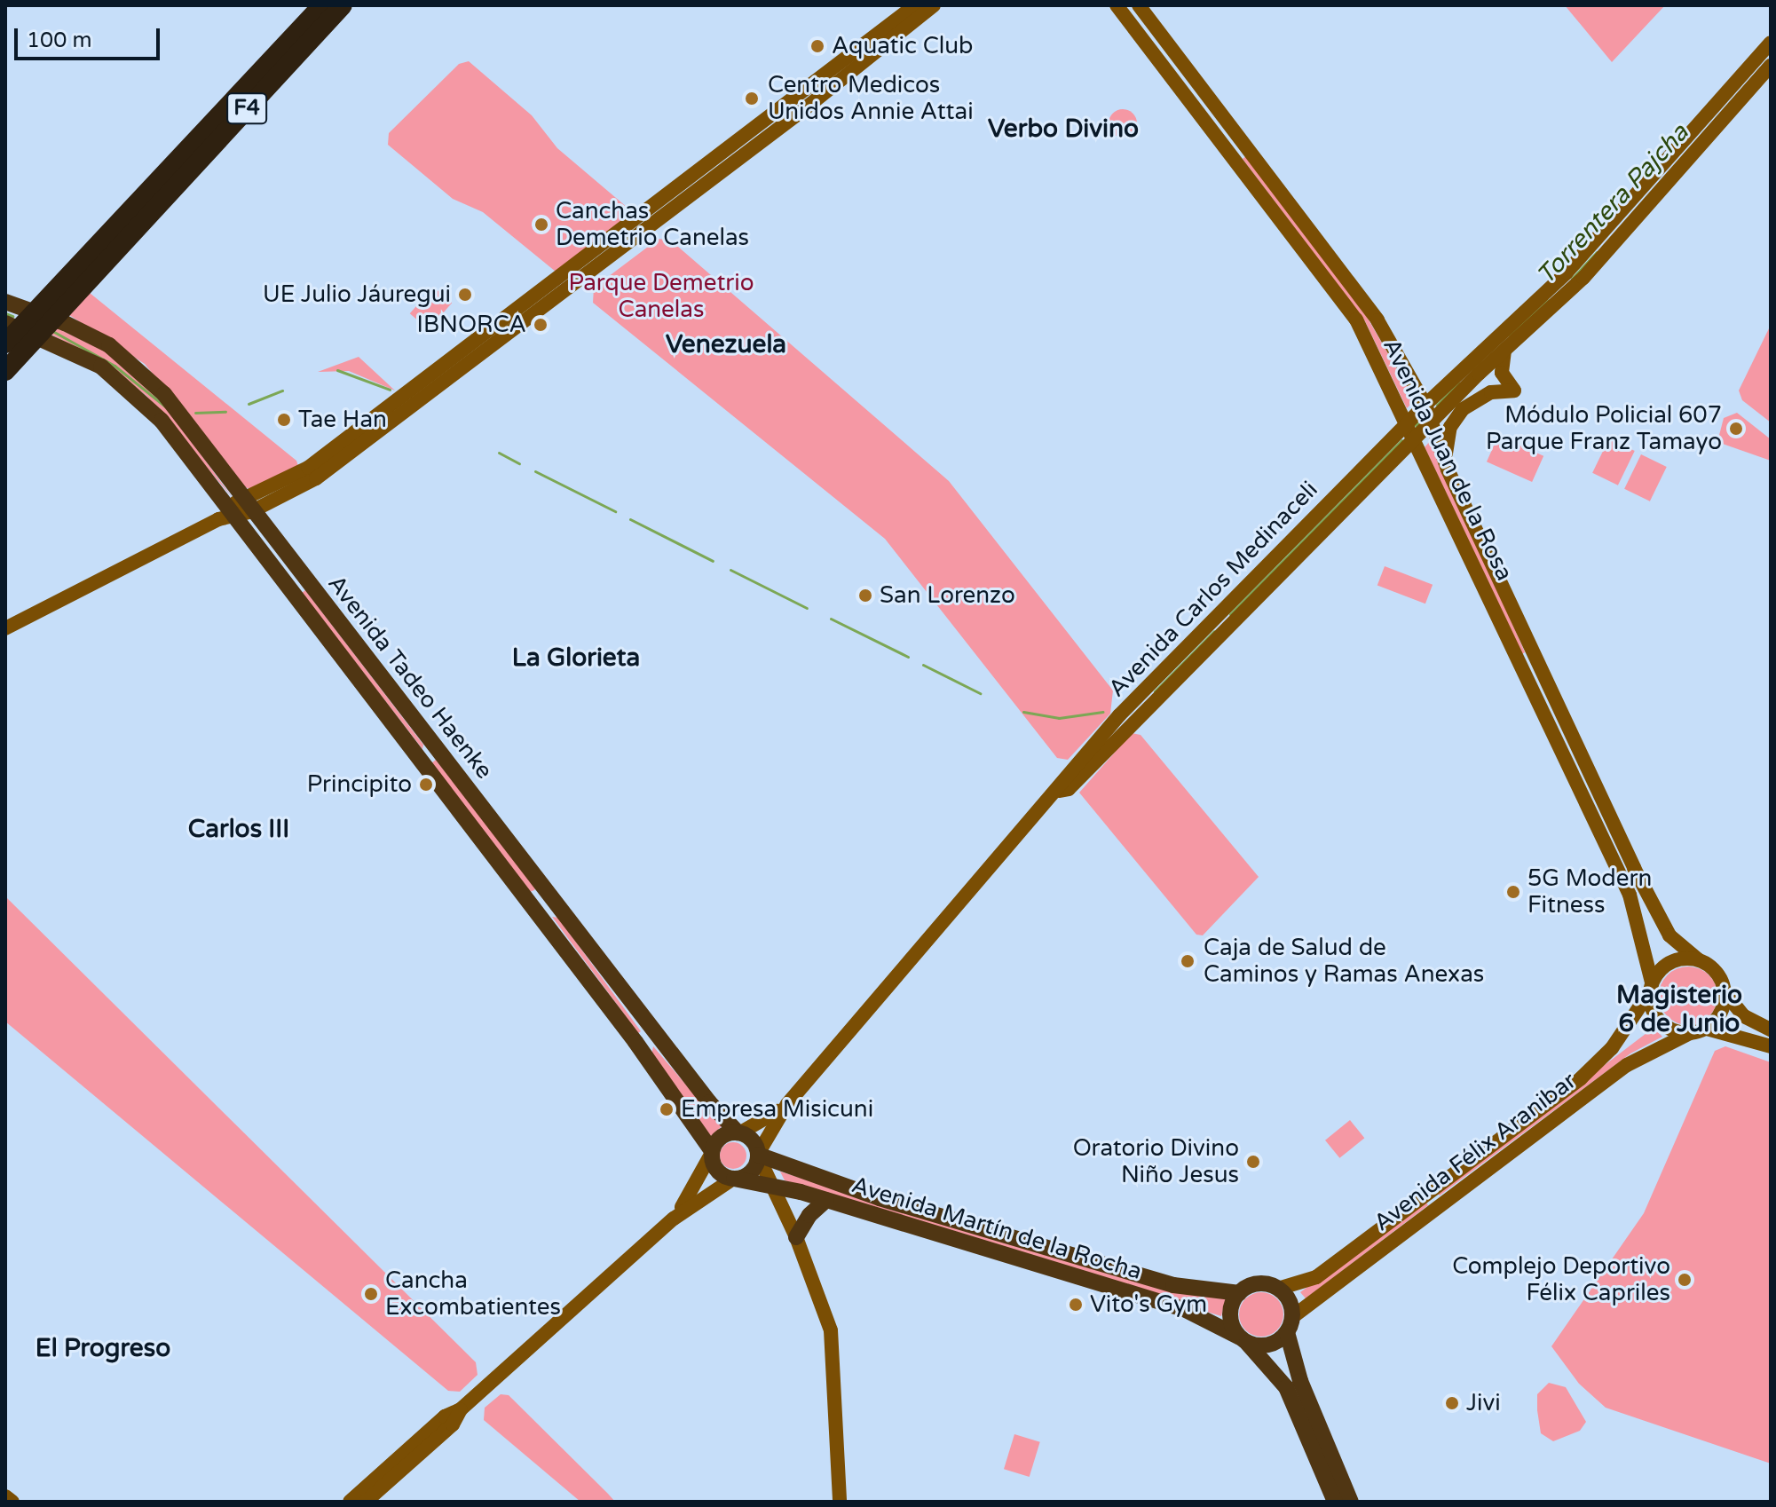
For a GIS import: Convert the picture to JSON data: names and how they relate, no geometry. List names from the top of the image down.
{
  "streets": {
    "highway": ["F4"],
    "main road": [
      "Avenida Juan de la Rosa",
      "Avenida Carlos Medinaceli",
      "Avenida Tadeo Haenke",
      "Avenida Félix Aranibar",
      "Avenida Martín de la Rocha"
    ]
  },
  "crossings": [
    ["F4", "Avenida Tadeo Haenke"],
    ["Avenida Juan de la Rosa", "Avenida Carlos Medinaceli"],
    ["Avenida Juan de la Rosa", "Avenida Félix Aranibar"],
    ["Avenida Carlos Medinaceli", "Avenida Tadeo Haenke"],
    ["Avenida Carlos Medinaceli", "Avenida Martín de la Rocha"],
    ["Avenida Tadeo Haenke", "Avenida Martín de la Rocha"],
    ["Avenida Félix Aranibar", "Avenida Martín de la Rocha"]
  ],
  "districts": [
    "Verbo Divino",
    "Venezuela",
    "La Glorieta",
    "Carlos III",
    "Magisterio 6 de Junio",
    "El Progreso"
  ],
  "water": ["Torrentera Pajcha"],
  "parks": ["Parque Demetrio Canelas"],
  "places": [
    "Aquatic Club",
    "Centro Medicos Unidos Annie Attai",
    "Canchas Demetrio Canelas",
    "UE Julio Jáuregui",
    "IBNORCA",
    "Tae Han",
    "Módulo Policial 607 Parque Franz Tamayo",
    "San Lorenzo",
    "Principito",
    "5G Modern Fitness",
    "Caja de Salud de Caminos y Ramas Anexas",
    "Empresa Misicuni",
    "Oratorio Divino Niño Jesus",
    "Complejo Deportivo Félix Capriles",
    "Cancha Excombatientes",
    "Vito's Gym",
    "Jivi"
  ],
  "scale_bar": "100 m"
}
